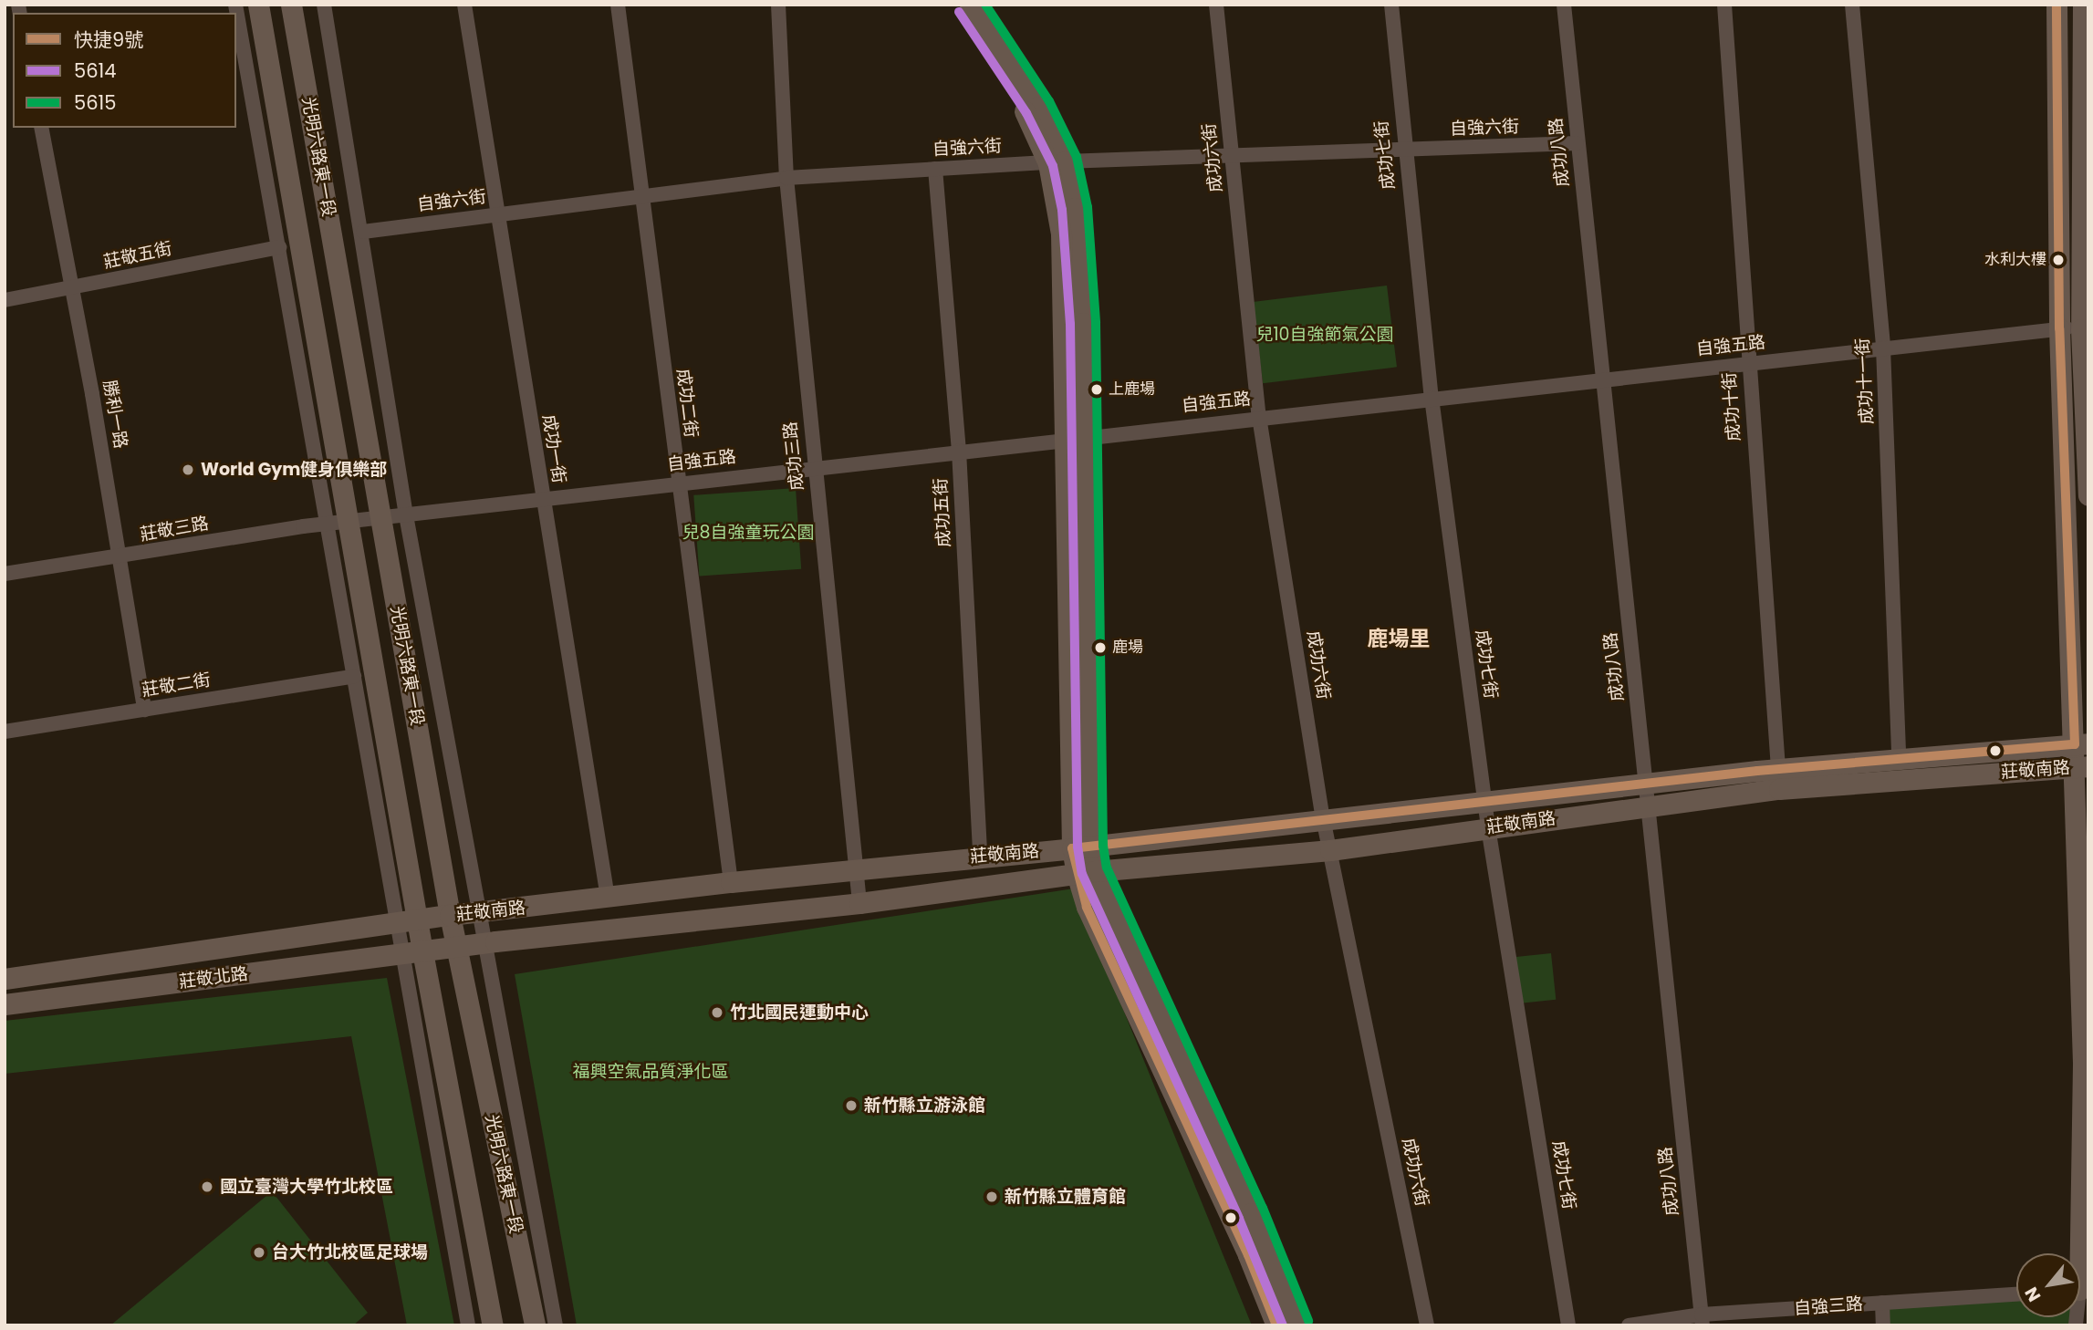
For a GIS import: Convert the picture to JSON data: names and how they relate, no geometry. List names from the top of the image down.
{
  "streets": {
    "street": [
      "自強六街",
      "成功八路",
      "成功七街",
      "光明六路東一段",
      "成功六街",
      "莊敬五街",
      "自強五路",
      "成功十一街",
      "成功二街",
      "成功十街",
      "勝利一路",
      "成功一街",
      "成功三路",
      "成功五街",
      "莊敬三路",
      "莊敬二街",
      "莊敬南路",
      "莊敬北路",
      "自強三路"
    ]
  },
  "crossings": [
    ["自強六街", "成功八路"],
    ["自強六街", "成功七街"],
    ["自強六街", "光明六路東一段"],
    ["自強六街", "成功六街"],
    ["自強六街", "成功二街"],
    ["自強六街", "成功一街"],
    ["自強六街", "成功三路"],
    ["自強六街", "成功五街"],
    ["成功八路", "自強五路"],
    ["成功八路", "莊敬南路"],
    ["成功八路", "自強三路"],
    ["成功七街", "自強五路"],
    ["成功七街", "莊敬南路"],
    ["光明六路東一段", "自強五路"],
    ["光明六路東一段", "莊敬三路"],
    ["光明六路東一段", "莊敬南路"],
    ["光明六路東一段", "莊敬北路"],
    ["成功六街", "自強五路"],
    ["成功六街", "莊敬南路"],
    ["莊敬五街", "勝利一路"],
    ["自強五路", "成功十一街"],
    ["自強五路", "成功二街"],
    ["自強五路", "成功十街"],
    ["自強五路", "成功一街"],
    ["自強五路", "成功三路"],
    ["自強五路", "成功五街"],
    ["自強五路", "莊敬三路"],
    ["成功十一街", "莊敬南路"],
    ["成功二街", "莊敬南路"],
    ["成功十街", "莊敬南路"],
    ["勝利一路", "莊敬三路"],
    ["勝利一路", "莊敬二街"],
    ["成功一街", "莊敬南路"],
    ["成功三路", "莊敬南路"],
    ["成功五街", "莊敬南路"],
    ["莊敬南路", "莊敬北路"]
  ],
  "districts": ["鹿場里"],
  "parks": ["兒10自強節氣公園", "兒8自強童玩公園", "福興空氣品質淨化區"],
  "places": [
    "水利大樓",
    "上鹿場",
    "World Gym健身俱樂部",
    "鹿場",
    "竹北國民運動中心",
    "新竹縣立游泳館",
    "國立臺灣大學竹北校區",
    "新竹縣立體育館",
    "台大竹北校區足球場"
  ],
  "lines": ["transit line 快捷9號", "transit line 5615", "transit line 5614"],
  "legend": ["快捷9號", "5614", "5615"],
  "north": "bottom left"
}
